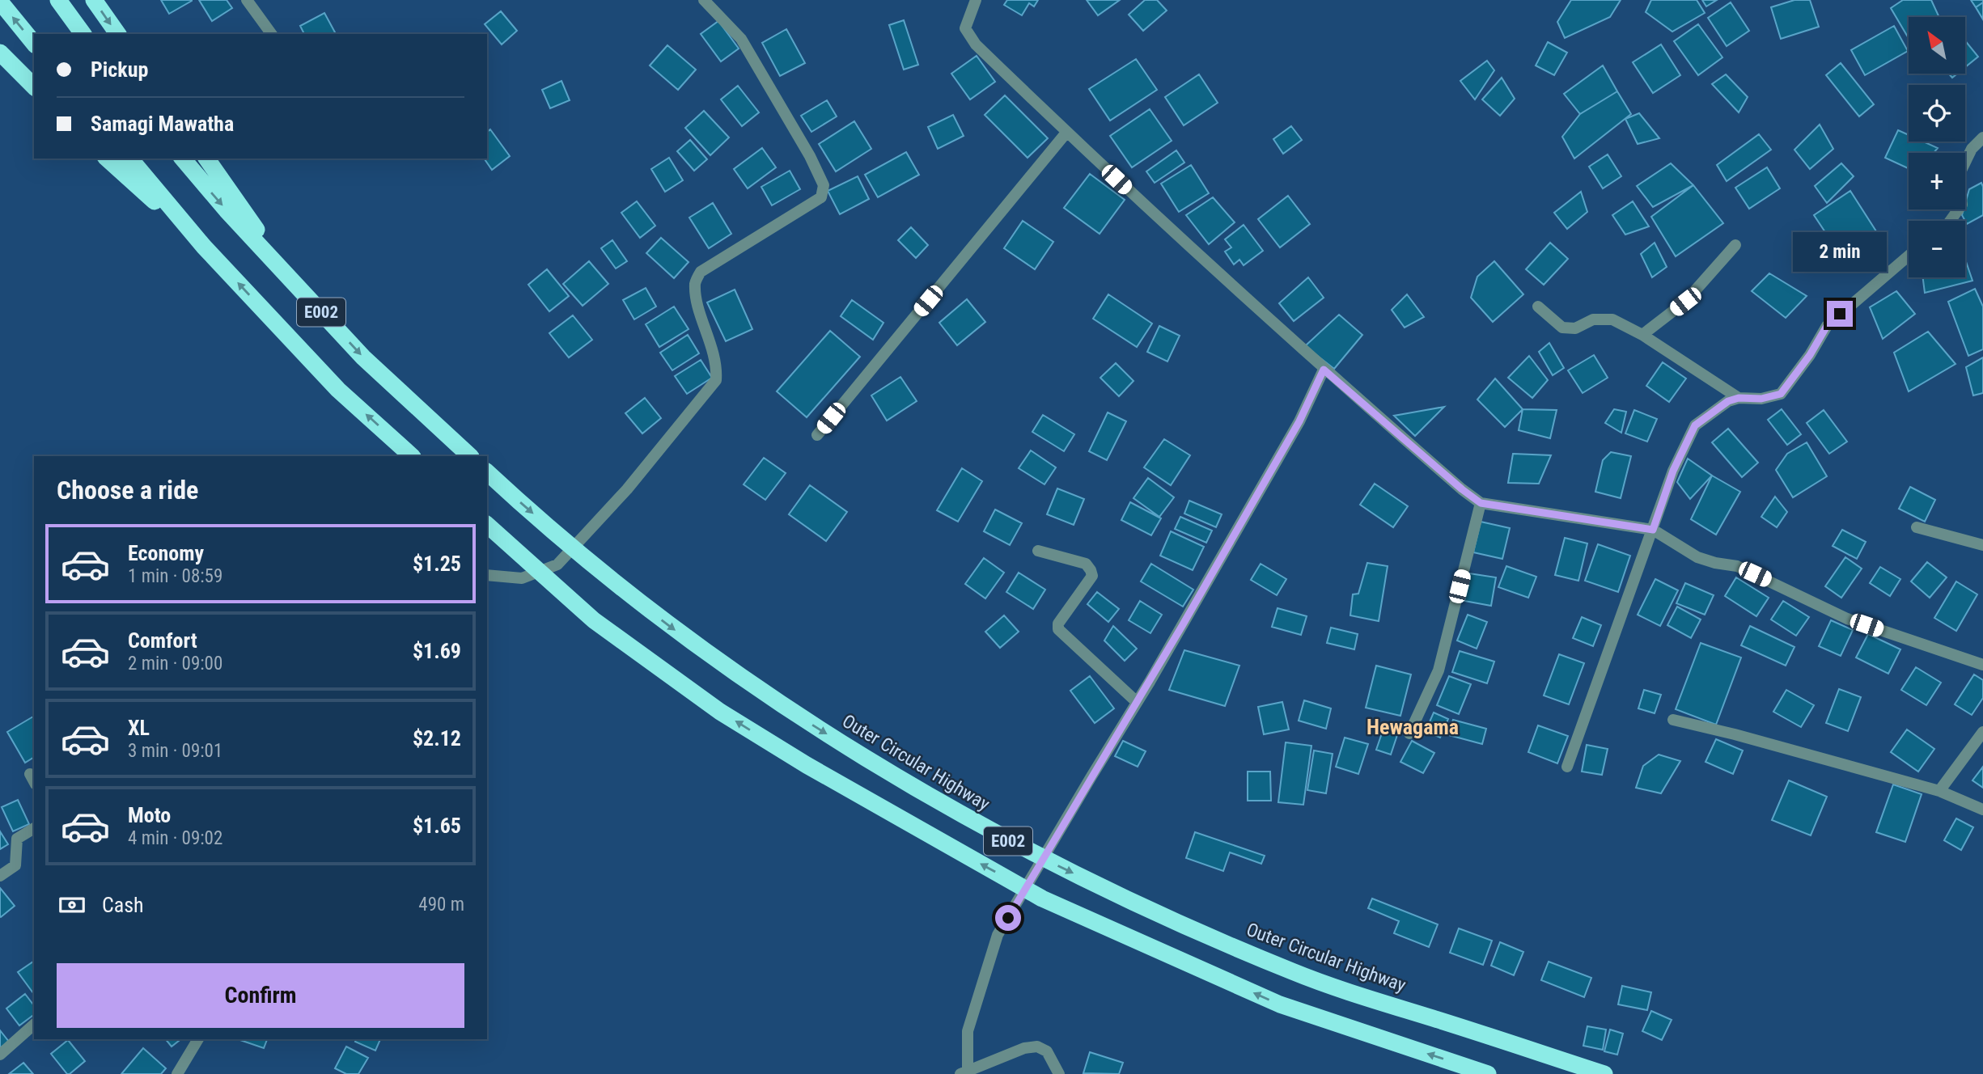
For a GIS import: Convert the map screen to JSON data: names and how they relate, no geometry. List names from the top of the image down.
{
  "streets": {
    "highway": ["E002", "Outer Circular Highway"]
  },
  "districts": ["Hewagama"],
  "north": "top left",
  "page": {
    "map_buttons": ["+", "−"],
    "banner": ["Pickup", "Samagi Mawatha"],
    "bubble": "2 min",
    "heading": "Choose a ride",
    "list": [
      {
        "name": "Economy",
        "note": "1 min · 08:59",
        "value": "$1.25"
      },
      {
        "name": "Comfort",
        "note": "2 min · 09:00",
        "value": "$1.69"
      },
      {
        "name": "XL",
        "note": "3 min · 09:01",
        "value": "$2.12"
      },
      {
        "name": "Moto",
        "note": "4 min · 09:02",
        "value": "$1.65"
      }
    ],
    "pay": ["Cash", "490 m"],
    "buttons": "Confirm"
  }
}
